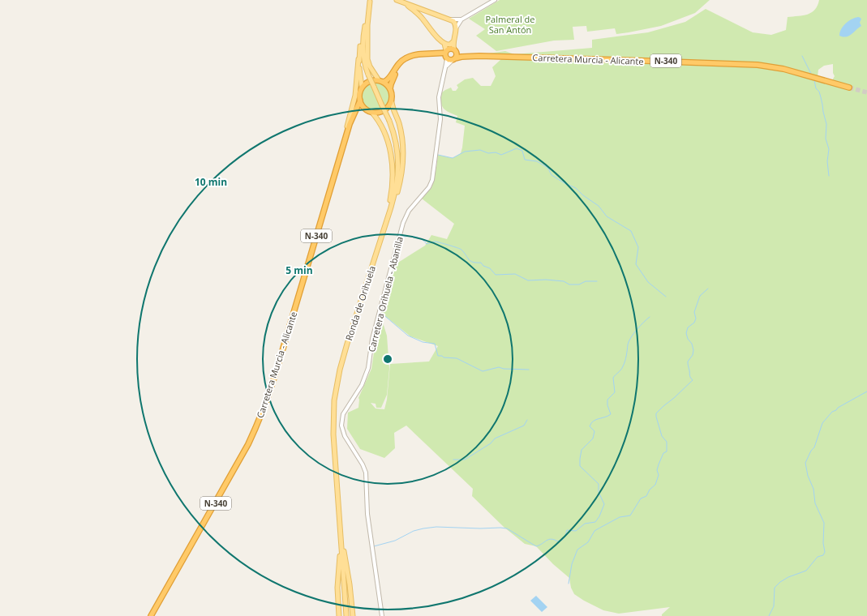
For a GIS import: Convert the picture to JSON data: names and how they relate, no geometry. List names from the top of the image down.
{
  "streets": {
    "highway": ["Carretera Murcia - Alicante", "N-340"],
    "main road": ["Ronda de Orihuela"],
    "street": ["Carretera Orihuela - Abanilla"]
  },
  "crossings": [
    ["Carretera Murcia - Alicante", "N-340"],
    ["Carretera Murcia - Alicante", "Carretera Orihuela - Abanilla"],
    ["N-340", "Carretera Orihuela - Abanilla"]
  ],
  "parks": ["Palmeral de San Antón"],
  "rings": ["10 min", "5 min"]
}
